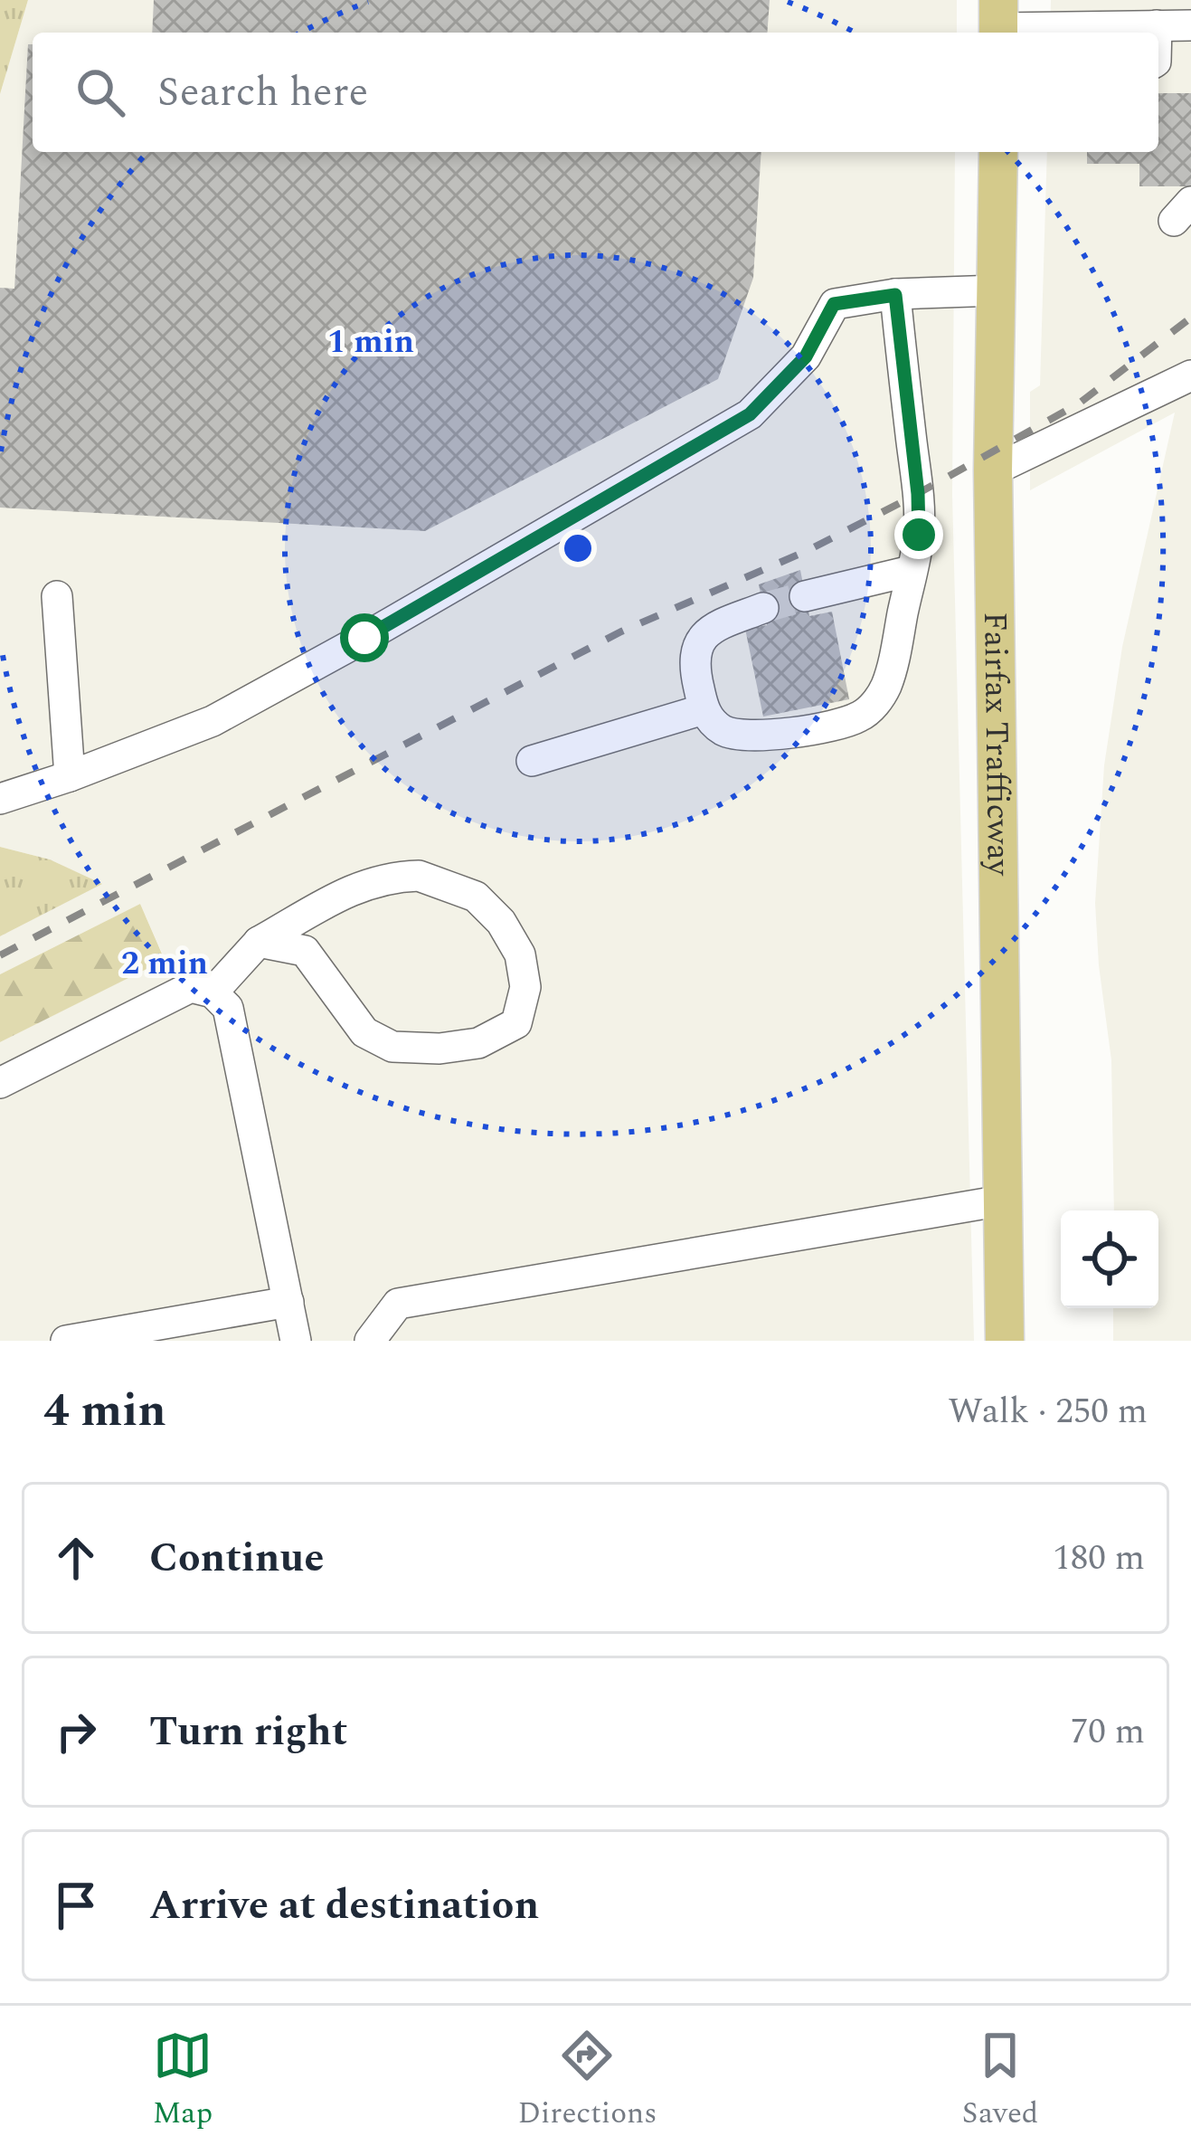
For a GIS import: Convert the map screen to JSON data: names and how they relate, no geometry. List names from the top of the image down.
{
  "streets": {
    "main road": ["Fairfax Trafficway"]
  },
  "page": {
    "search": "Search here",
    "heading": ["4 min", "Walk · 250 m"],
    "list": [
      ["Continue", "180 m"],
      ["Turn right", "70 m"],
      "Arrive at destination"
    ],
    "nav": ["Map", "Directions", "Saved"]
  },
  "rings": ["1 min", "2 min"]
}
